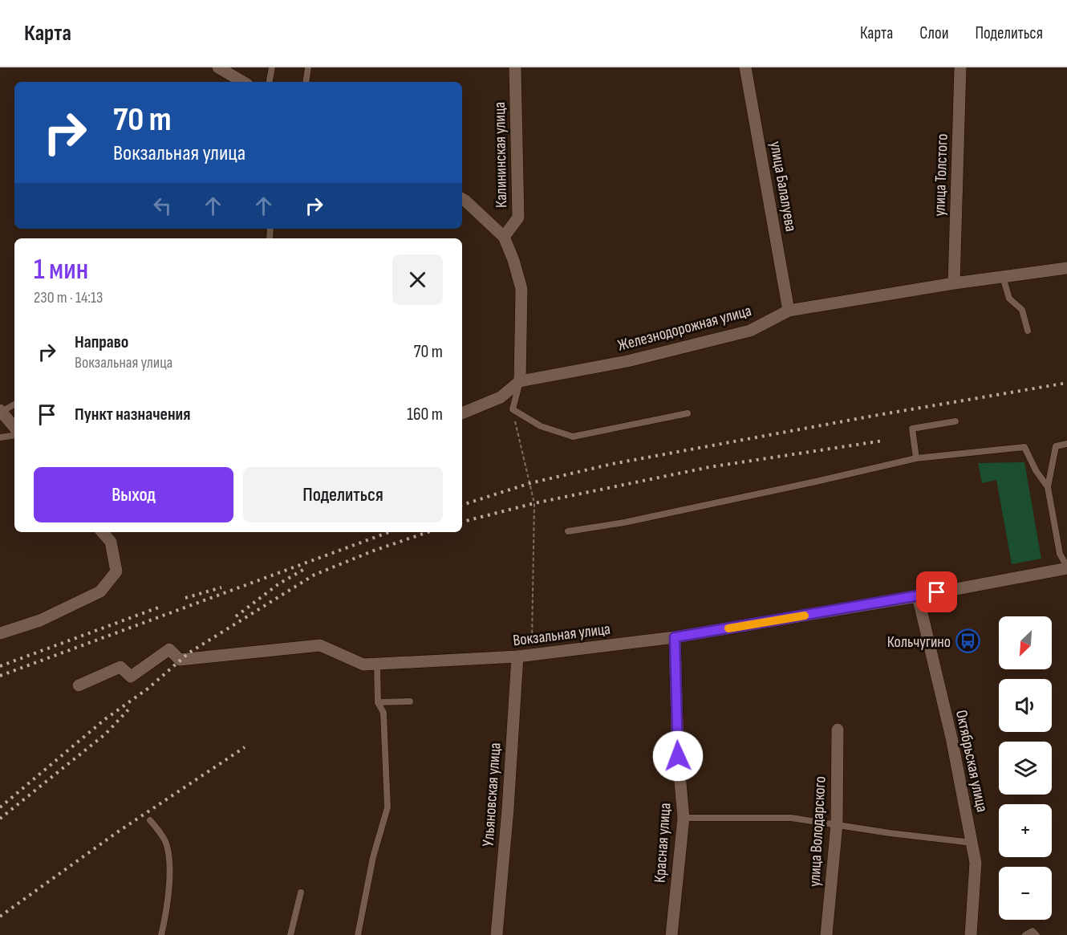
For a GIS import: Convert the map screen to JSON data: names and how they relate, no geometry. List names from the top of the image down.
{
  "streets": {
    "street": [
      "Калининская улица",
      "улица Толстого",
      "улица Балалуева",
      "Железнодорожная улица",
      "Вокзальная улица",
      "Октябрьская улица",
      "Ульяновская улица",
      "улица Володарского",
      "Красная улица"
    ]
  },
  "crossings": [
    ["улица Толстого", "Железнодорожная улица"],
    ["улица Балалуева", "Железнодорожная улица"],
    ["Вокзальная улица", "Октябрьская улица"],
    ["Вокзальная улица", "Ульяновская улица"],
    ["Вокзальная улица", "Красная улица"]
  ],
  "places": {
    "bus stop": ["Кольчугино"]
  },
  "north": "bottom left",
  "page": {
    "header": "Карта",
    "nav": ["Карта", "Слои", "Поделиться"],
    "turn": ["70 m", "Вокзальная улица"],
    "heading": ["1 мин", "230 m · 14:13"],
    "list": [
      {
        "name": "Направо",
        "note": "Вокзальная улица",
        "value": "70 m"
      },
      {
        "name": "Пункт назначения",
        "value": "160 m"
      }
    ],
    "buttons": ["Выход", "Поделиться"],
    "map_buttons": ["+", "−"]
  }
}
